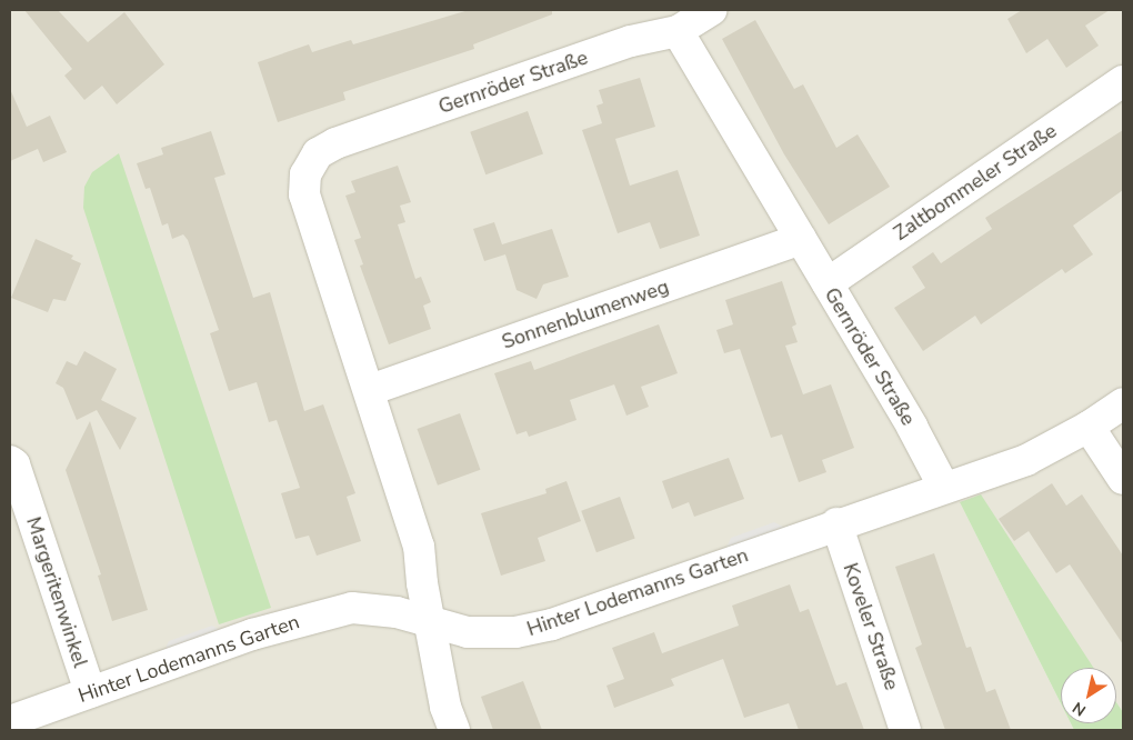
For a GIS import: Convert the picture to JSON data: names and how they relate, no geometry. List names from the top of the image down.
{
  "streets": {
    "street": [
      "Gernröder Straße",
      "Zaltbommeler Straße",
      "Sonnenblumenweg",
      "Margeritenwinkel",
      "Hinter Lodemanns Garten",
      "Koveler Straße"
    ]
  },
  "crossings": [
    ["Gernröder Straße", "Zaltbommeler Straße"],
    ["Gernröder Straße", "Sonnenblumenweg"],
    ["Gernröder Straße", "Hinter Lodemanns Garten"],
    ["Margeritenwinkel", "Hinter Lodemanns Garten"],
    ["Hinter Lodemanns Garten", "Koveler Straße"]
  ],
  "north": "bottom left"
}
